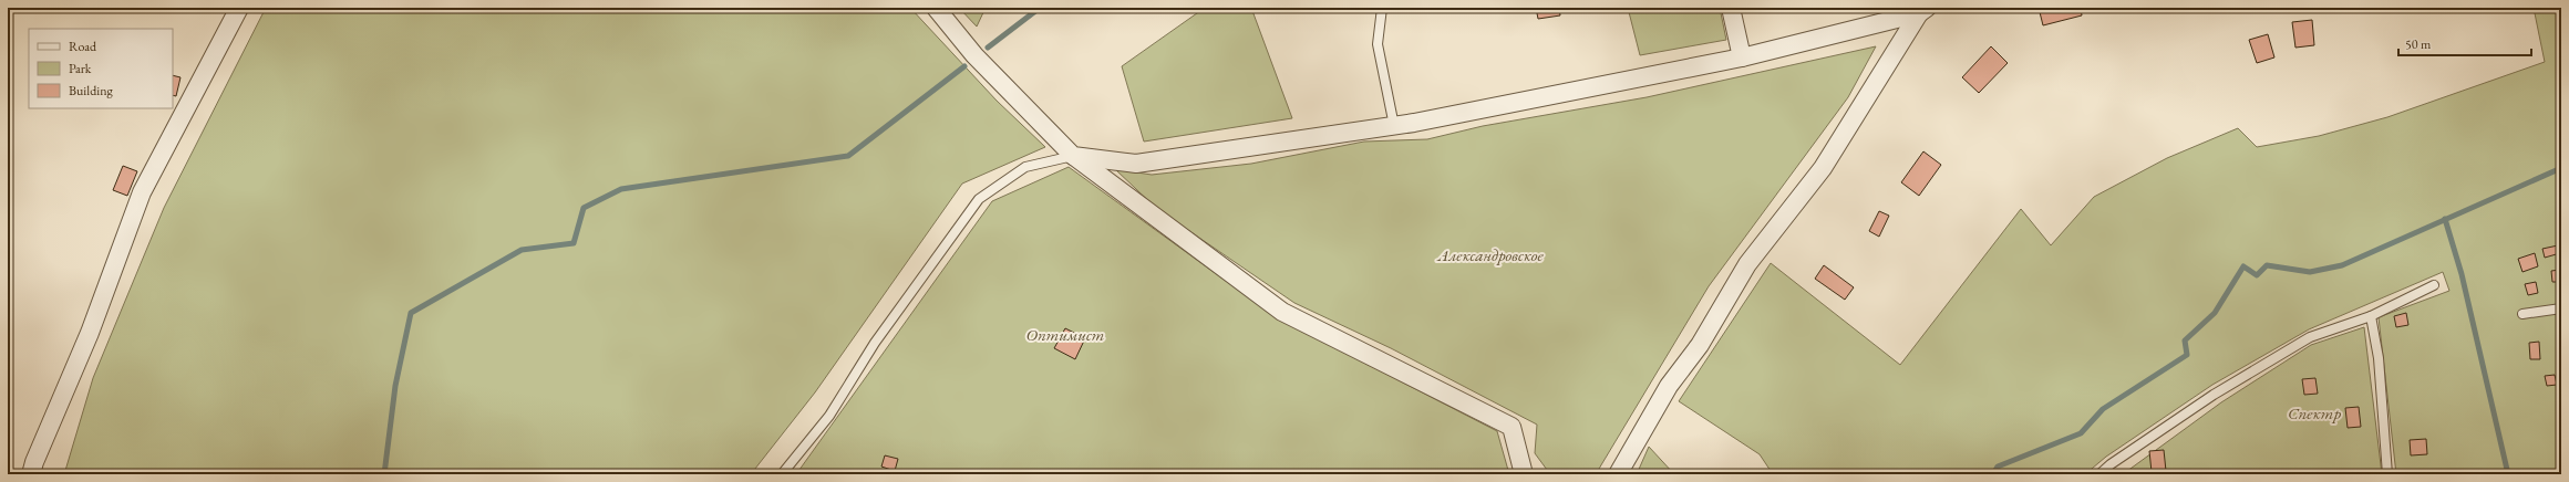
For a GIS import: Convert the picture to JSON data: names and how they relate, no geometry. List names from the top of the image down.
{
  "parks": ["Александровское", "Оптимист", "Спектр"],
  "legend": ["Road", "Park", "Building"],
  "scale_bar": "50 m"
}
